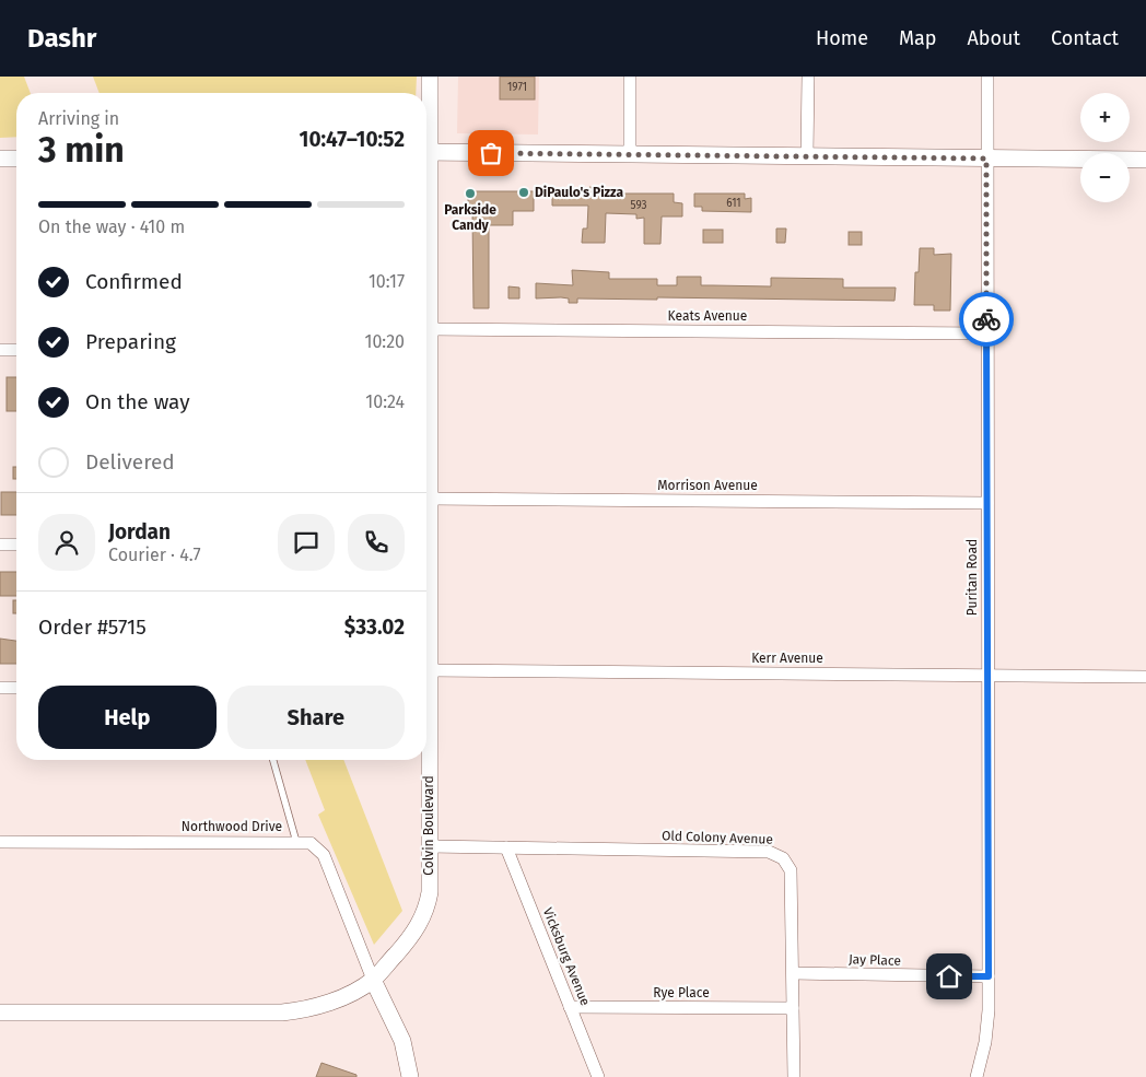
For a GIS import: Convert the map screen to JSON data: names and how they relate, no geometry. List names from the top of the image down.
{
  "streets": {
    "street": [
      "Keats Avenue",
      "Morrison Avenue",
      "Puritan Road",
      "Kerr Avenue",
      "Colvin Boulevard",
      "Northwood Drive",
      "Old Colony Avenue",
      "Vicksburg Avenue",
      "Jay Place",
      "Rye Place"
    ]
  },
  "crossings": [
    ["Keats Avenue", "Puritan Road"],
    ["Morrison Avenue", "Puritan Road"],
    ["Puritan Road", "Kerr Avenue"],
    ["Puritan Road", "Jay Place"],
    ["Kerr Avenue", "Colvin Boulevard"],
    ["Colvin Boulevard", "Northwood Drive"],
    ["Colvin Boulevard", "Old Colony Avenue"],
    ["Old Colony Avenue", "Vicksburg Avenue"],
    ["Old Colony Avenue", "Jay Place"],
    ["Old Colony Avenue", "Rye Place"],
    ["Vicksburg Avenue", "Rye Place"]
  ],
  "places": ["DiPaulo's Pizza", "Parkside Candy"],
  "house_numbers": ["1971", "611", "593"],
  "page": {
    "header": "Dashr",
    "nav": [
      "Home",
      "Map",
      "About",
      "Contact"
    ],
    "map_buttons": ["+", "−"],
    "heading": ["3 min", "Arriving in", "10:47–10:52"],
    "panel": [
      "Jordan",
      "Courier · 4.7",
      "Order #5715",
      "$33.02"
    ],
    "bar": "On the way · 410 m",
    "list": [
      ["Confirmed", "10:17"],
      ["Preparing", "10:20"],
      ["On the way", "10:24"],
      "Delivered"
    ],
    "buttons": ["Help", "Share"]
  }
}
